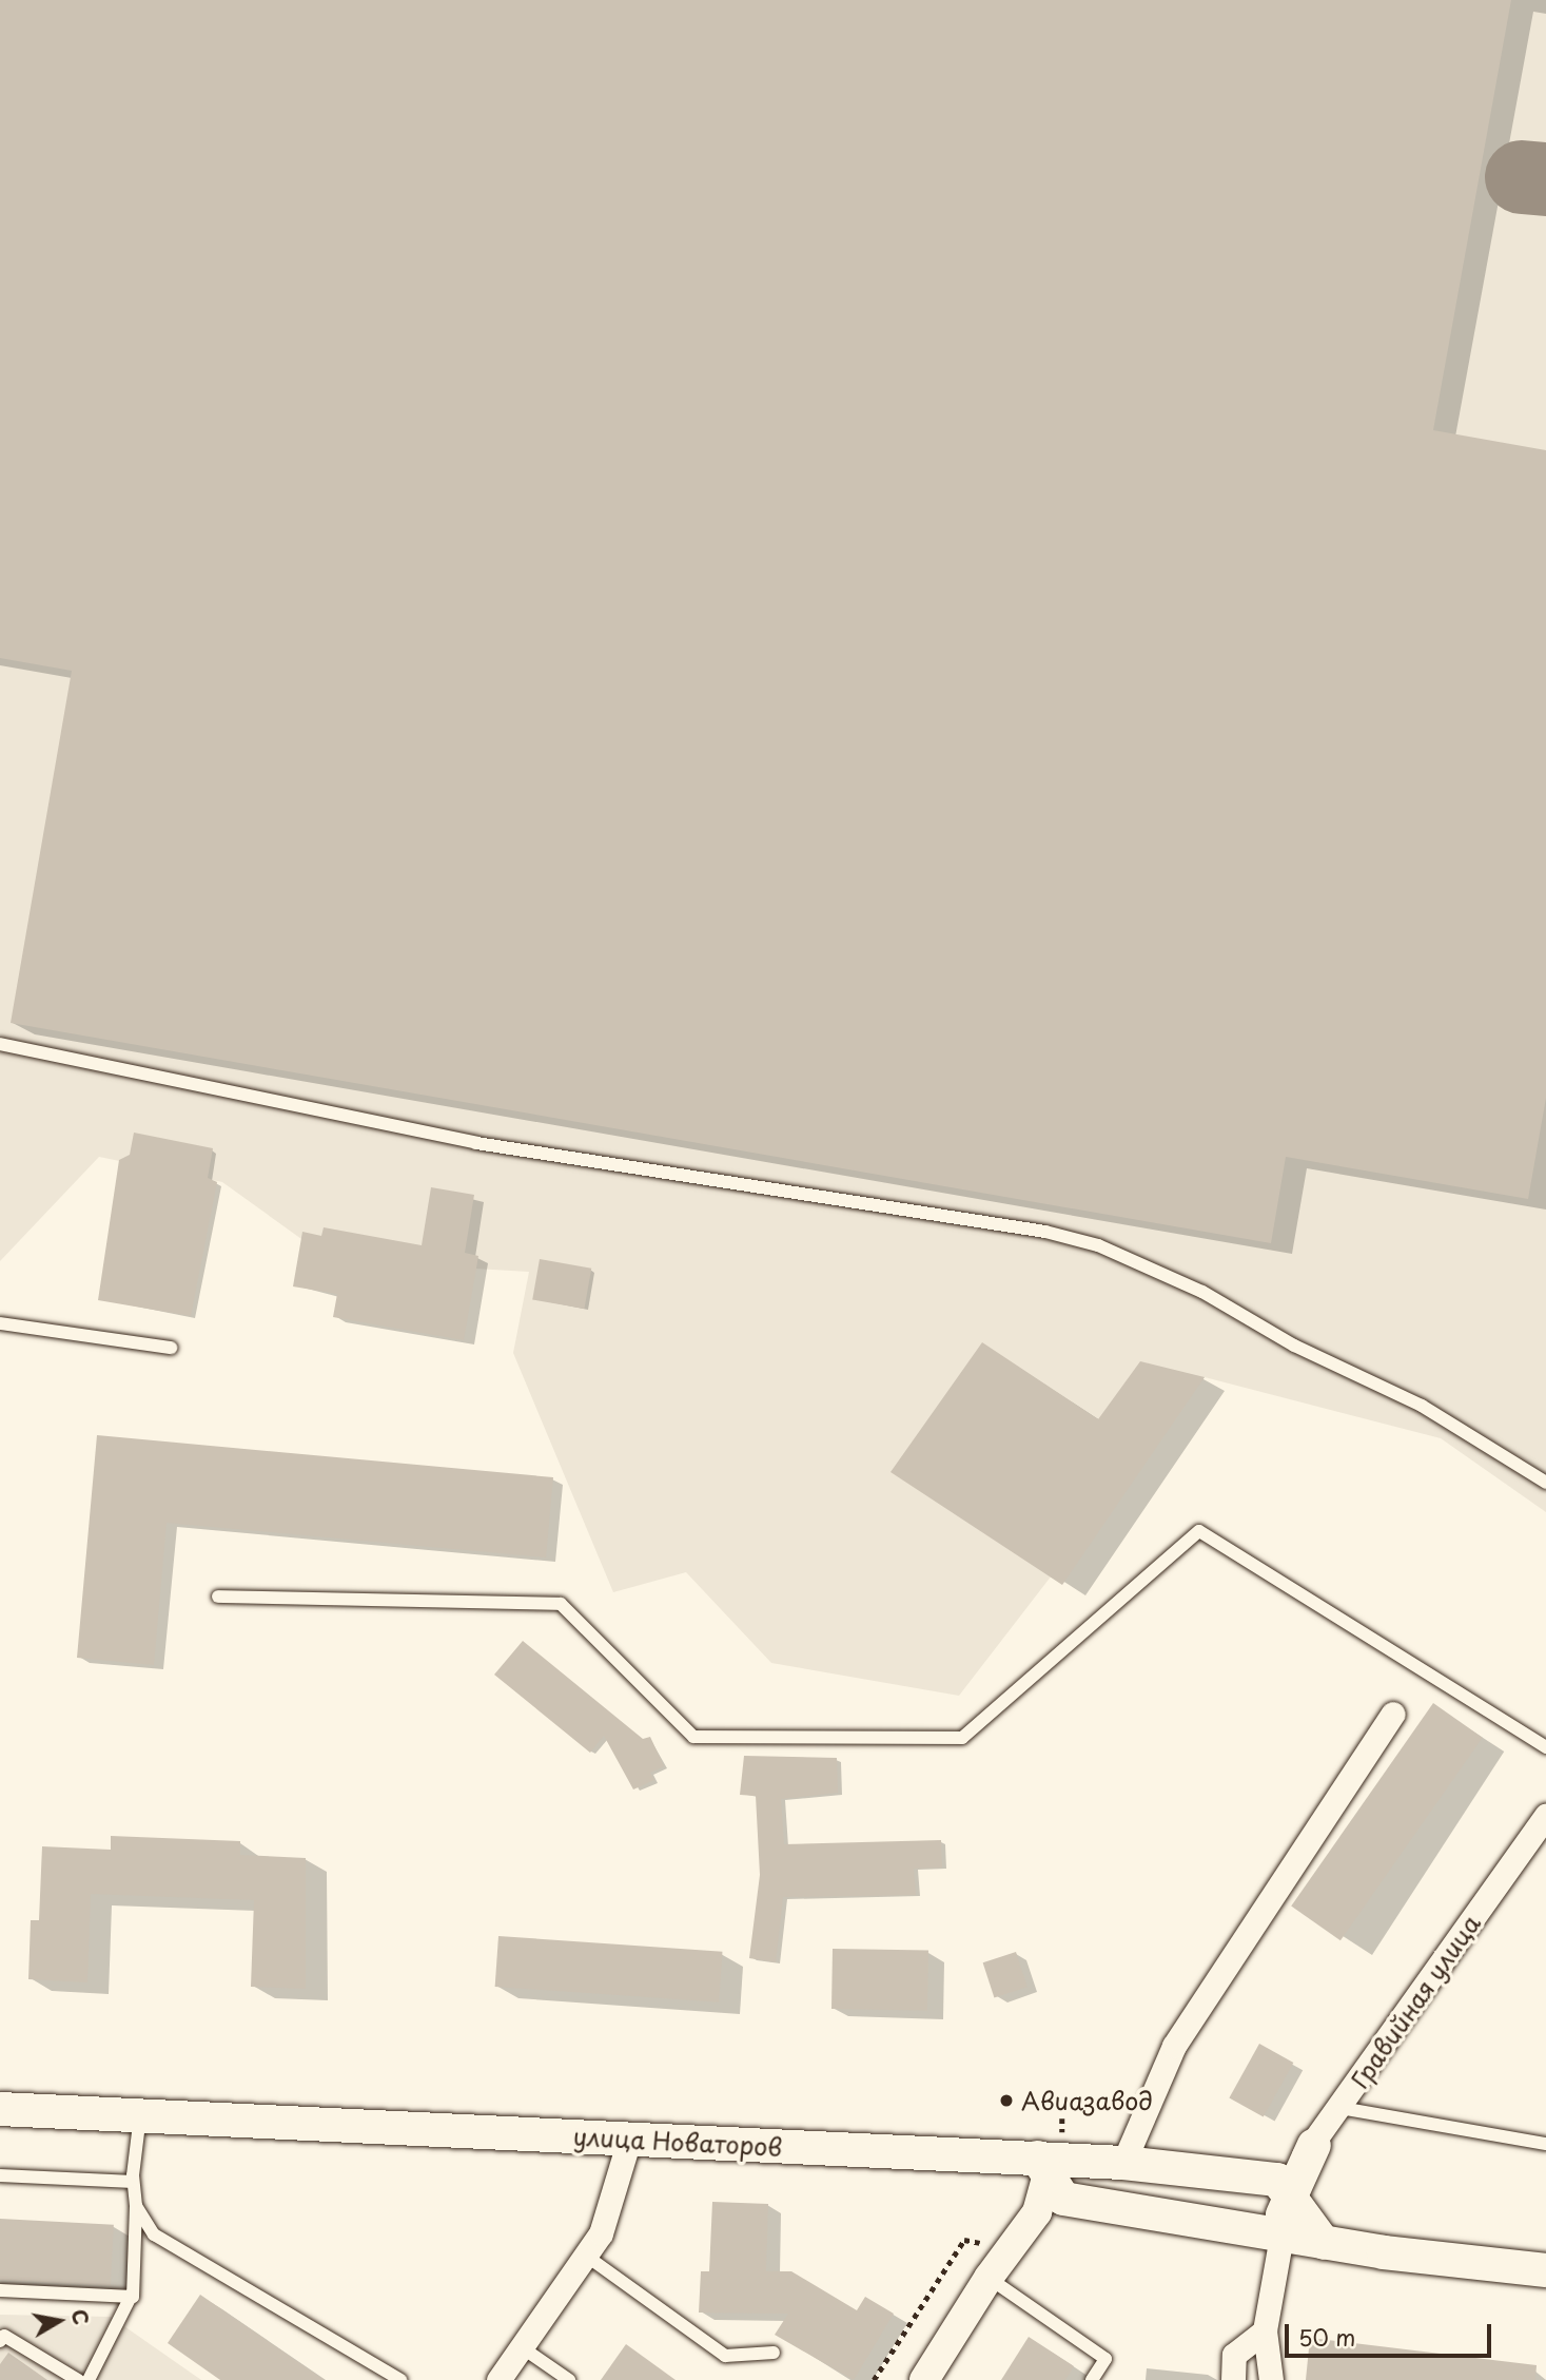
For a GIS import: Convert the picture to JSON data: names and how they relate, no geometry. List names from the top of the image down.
{
  "streets": {
    "main road": ["улица Новаторов"],
    "street": ["Гравийная улица"]
  },
  "crossings": [
    ["Гравийная улица", "улица Новаторов"]
  ],
  "places": ["Авиазавод"],
  "scale_bar": "50 m",
  "north": "right"
}
